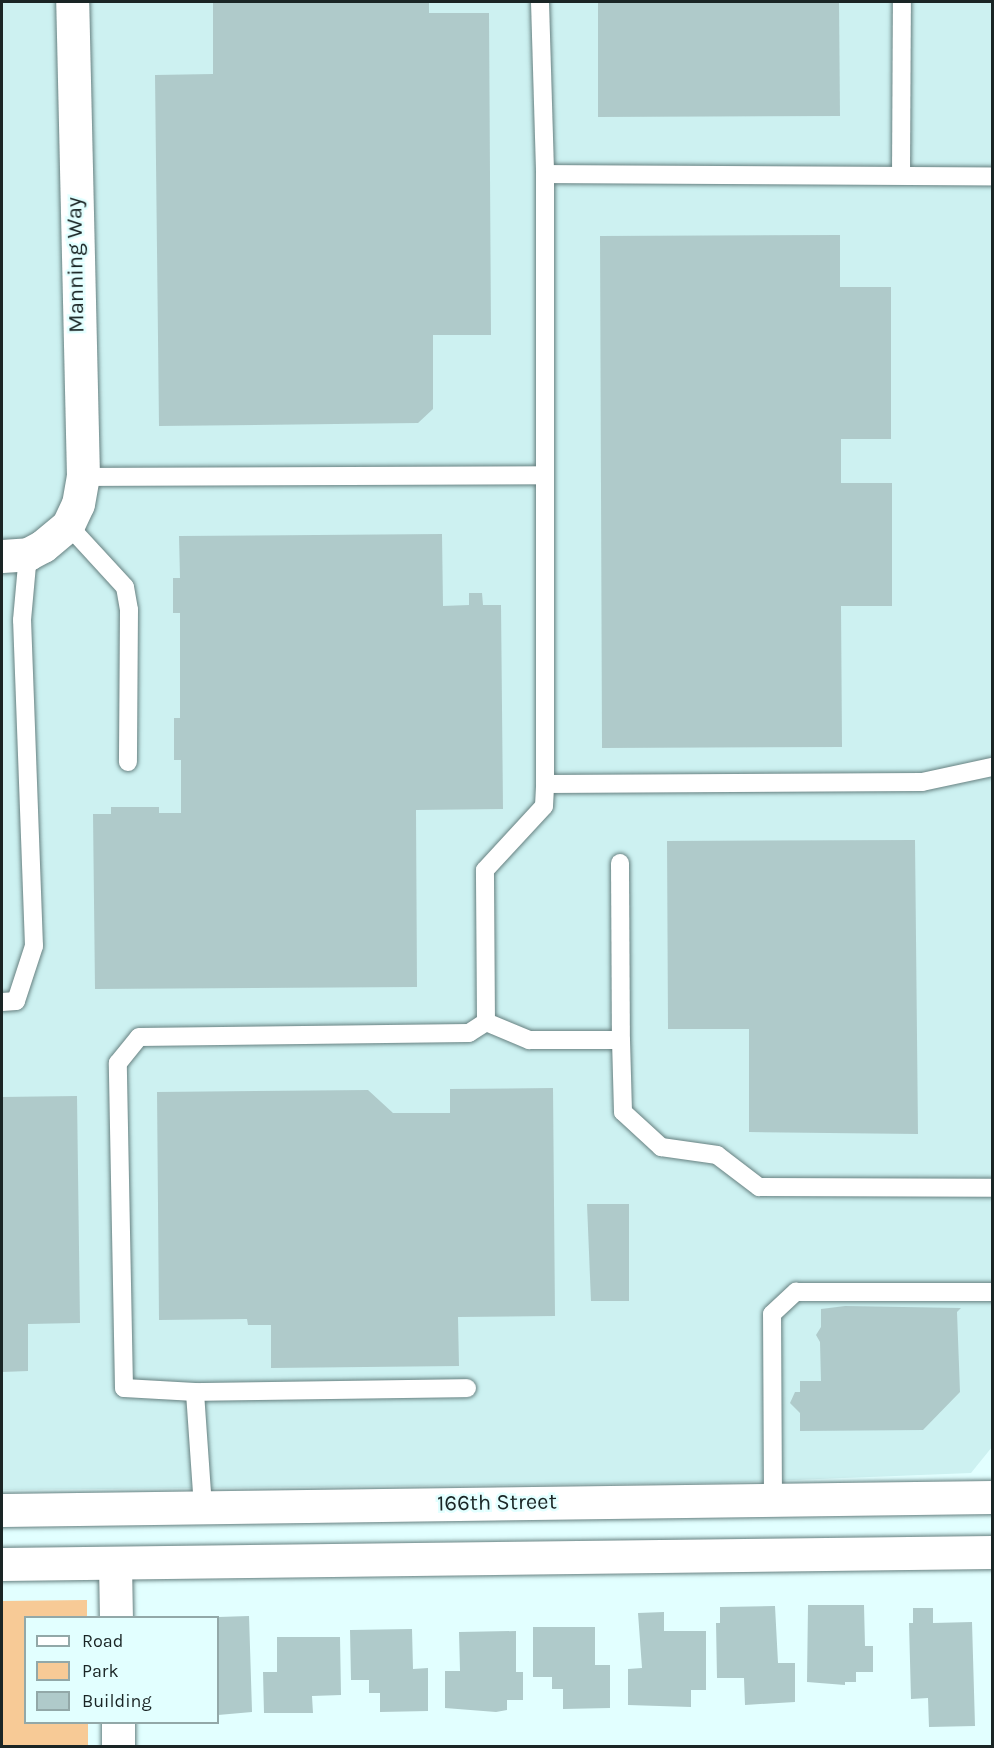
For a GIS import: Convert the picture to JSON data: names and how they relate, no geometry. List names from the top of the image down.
{
  "streets": {
    "street": ["Manning Way", "166th Street"]
  },
  "legend": ["Road", "Park", "Building"]
}
